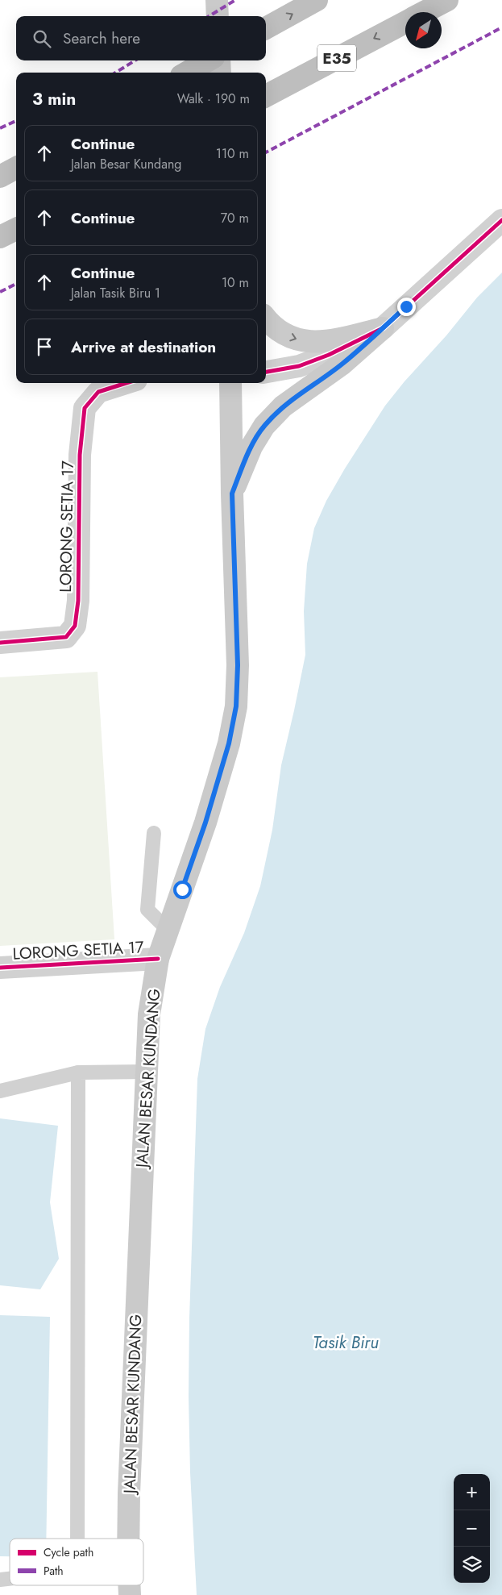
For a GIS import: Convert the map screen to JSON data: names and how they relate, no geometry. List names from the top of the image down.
{
  "streets": {
    "highway": ["E35"],
    "main road": ["JALAN BESAR KUNDANG"],
    "street": ["LORONG SETIA 17"]
  },
  "crossings": [
    ["LORONG SETIA 17", "JALAN BESAR KUNDANG"]
  ],
  "water": ["Tasik Biru"],
  "legend": ["Cycle path", "Path"],
  "north": "bottom left",
  "page": {
    "search": "Search here",
    "heading": ["3 min", "Walk · 190 m"],
    "list": [
      ["Continue", "Jalan Besar Kundang", "110 m"],
      ["Continue", "70 m"],
      ["Continue", "Jalan Tasik Biru 1", "10 m"],
      "Arrive at destination"
    ],
    "map_buttons": ["+", "−"]
  }
}
